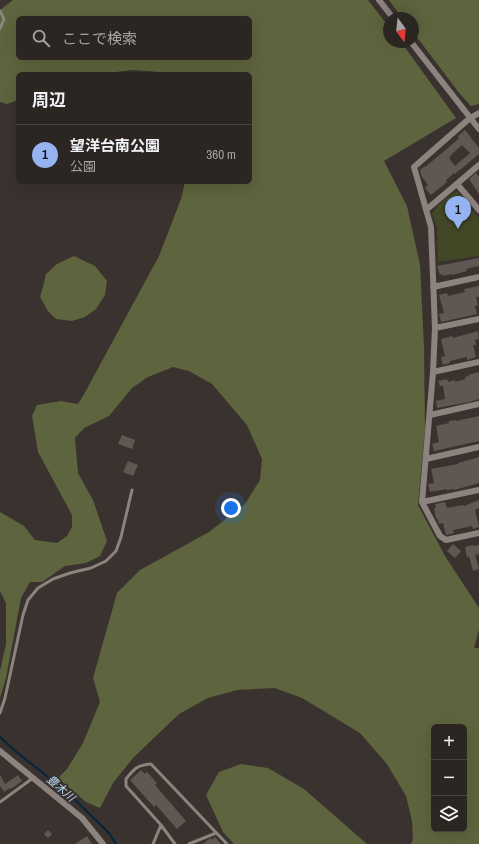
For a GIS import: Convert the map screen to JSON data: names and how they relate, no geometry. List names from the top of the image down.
{
  "water": ["豊木川"],
  "north": "bottom",
  "page": {
    "search": "ここで検索",
    "heading": "周辺",
    "list": [
      {
        "mark": "1",
        "name": "望洋台南公園",
        "note": "公園",
        "value": "360 m"
      }
    ],
    "pins": "1",
    "map_buttons": ["+", "−"]
  }
}
